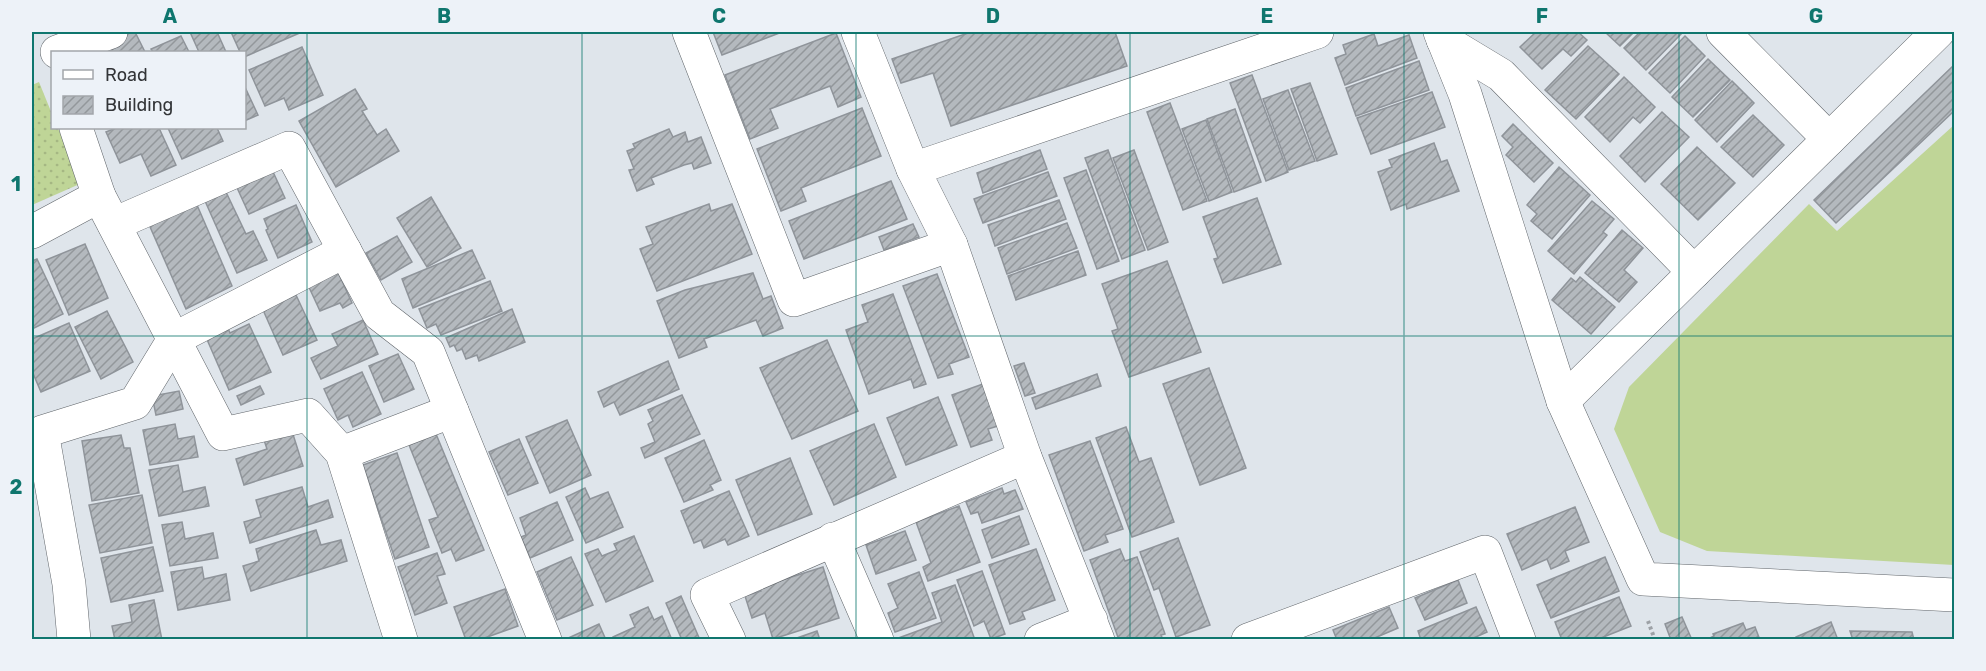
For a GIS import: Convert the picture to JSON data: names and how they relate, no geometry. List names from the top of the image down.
{
  "legend": ["Road", "Building"],
  "grid": {
    "columns": [
      "A",
      "B",
      "C",
      "D",
      "E",
      "F",
      "G"
    ],
    "rows": ["1", "2"]
  }
}
